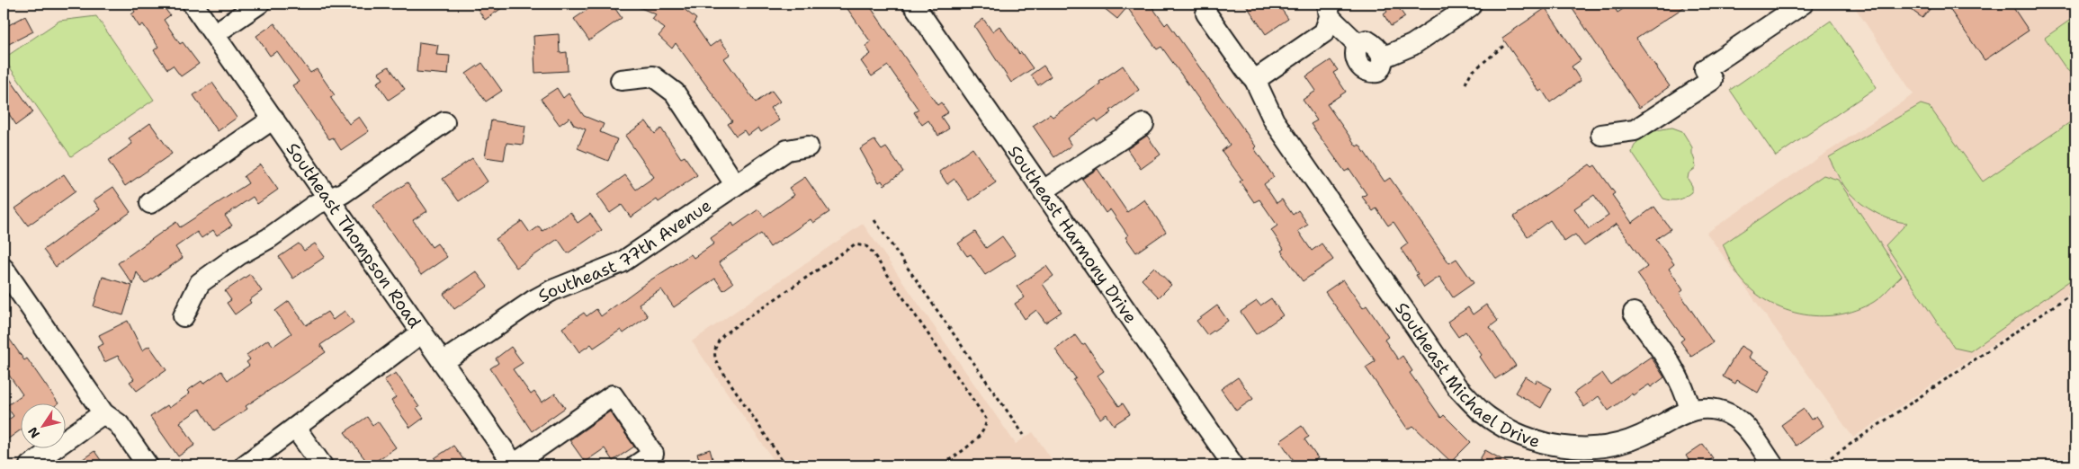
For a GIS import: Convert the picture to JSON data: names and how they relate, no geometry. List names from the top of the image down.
{
  "streets": {
    "street": [
      "Southeast Thompson Road",
      "Southeast Harmony Drive",
      "Southeast 77th Avenue",
      "Southeast Michael Drive"
    ]
  },
  "crossings": [
    ["Southeast Thompson Road", "Southeast 77th Avenue"]
  ],
  "north": "bottom left"
}
